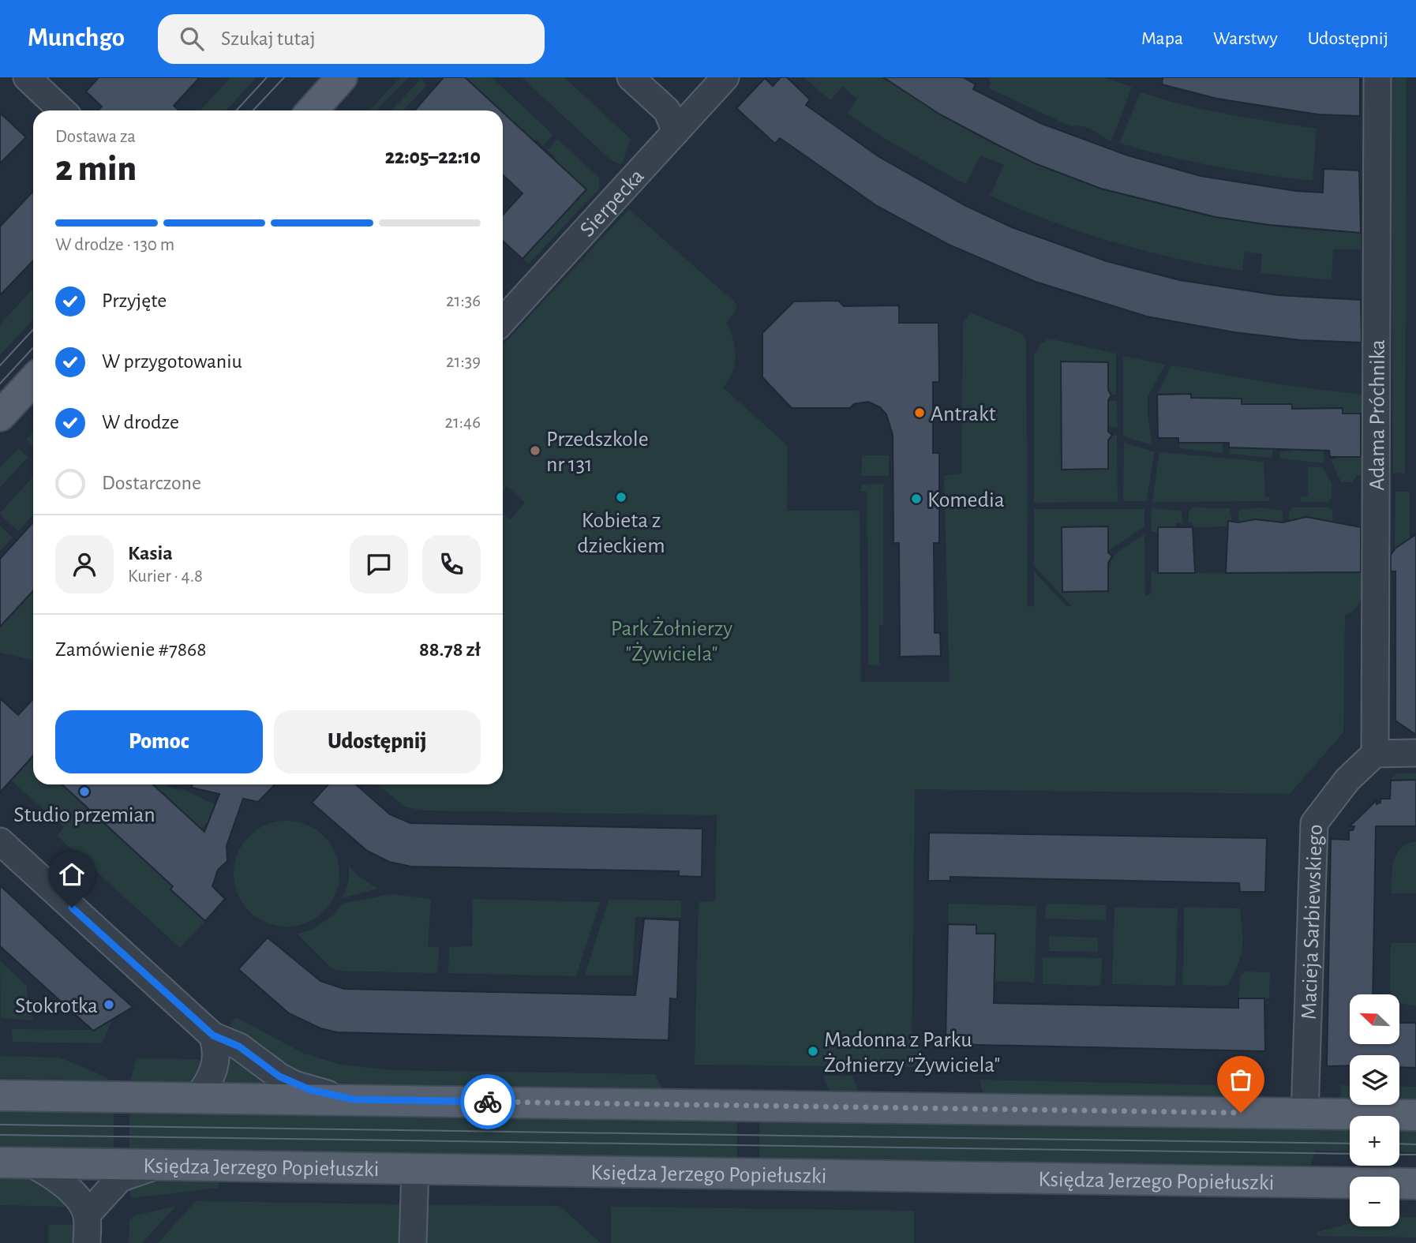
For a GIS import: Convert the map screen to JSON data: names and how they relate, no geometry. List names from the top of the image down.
{
  "streets": {
    "main road": ["Księdza Jerzego Popiełuszki"],
    "street": ["Sierpecka", "Adama Próchnika", "Macieja Sarbiewskiego"]
  },
  "crossings": [
    ["Adama Próchnika", "Macieja Sarbiewskiego"]
  ],
  "parks": ["Park Żołnierzy \"Żywiciela\""],
  "places": [
    "Antrakt",
    "Przedszkole nr 131",
    "Kobieta z dzieckiem",
    "Komedia",
    "Studio przemian",
    "Stokrotka",
    "Madonna z Parku Żołnierzy \"Żywiciela\""
  ],
  "north": "top left",
  "page": {
    "header": "Munchgo",
    "search": "Szukaj tutaj",
    "nav": ["Mapa", "Warstwy", "Udostępnij"],
    "heading": ["2 min", "Dostawa za", "22:05–22:10"],
    "panel": [
      "Kasia",
      "Kurier · 4.8",
      "Zamówienie #7868",
      "88.78 zł"
    ],
    "bar": "W drodze · 130 m",
    "list": [
      ["Przyjęte", "21:36"],
      ["W przygotowaniu", "21:39"],
      ["W drodze", "21:46"],
      "Dostarczone"
    ],
    "buttons": ["Pomoc", "Udostępnij"],
    "map_buttons": ["+", "−"]
  }
}
